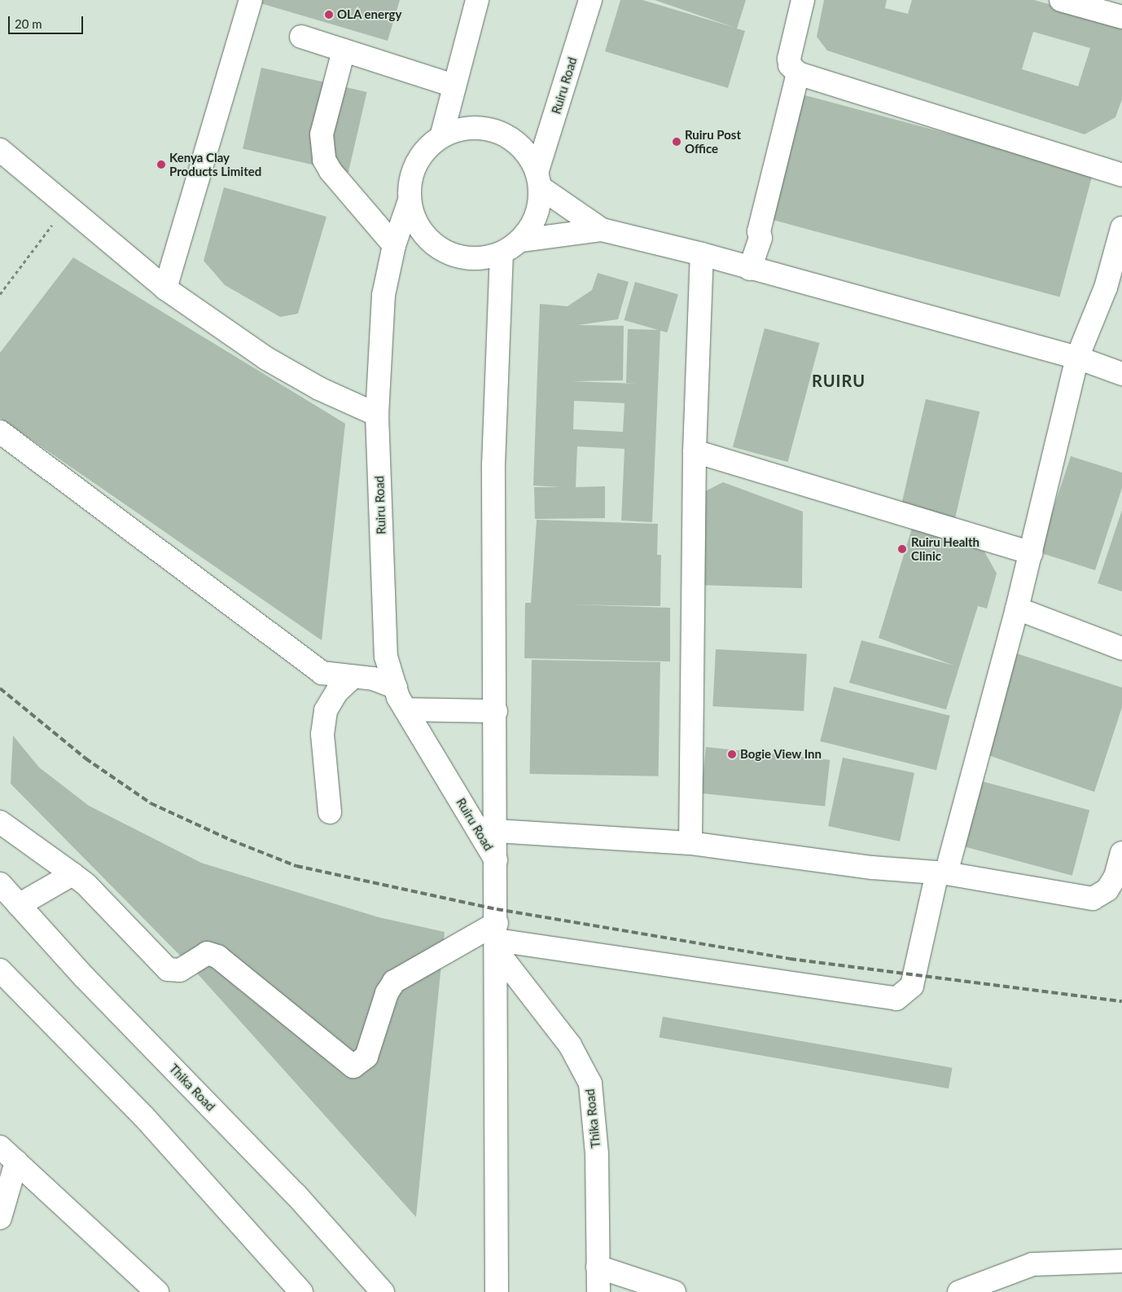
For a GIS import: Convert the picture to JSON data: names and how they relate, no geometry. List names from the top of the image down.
{
  "streets": {
    "main road": ["Ruiru Road", "Thika Road"]
  },
  "districts": ["RUIRU"],
  "places": [
    "OLA energy",
    "Ruiru Post Office",
    "Kenya Clay Products Limited",
    "Ruiru Health Clinic",
    "Bogie View Inn"
  ],
  "scale_bar": "20 m"
}
